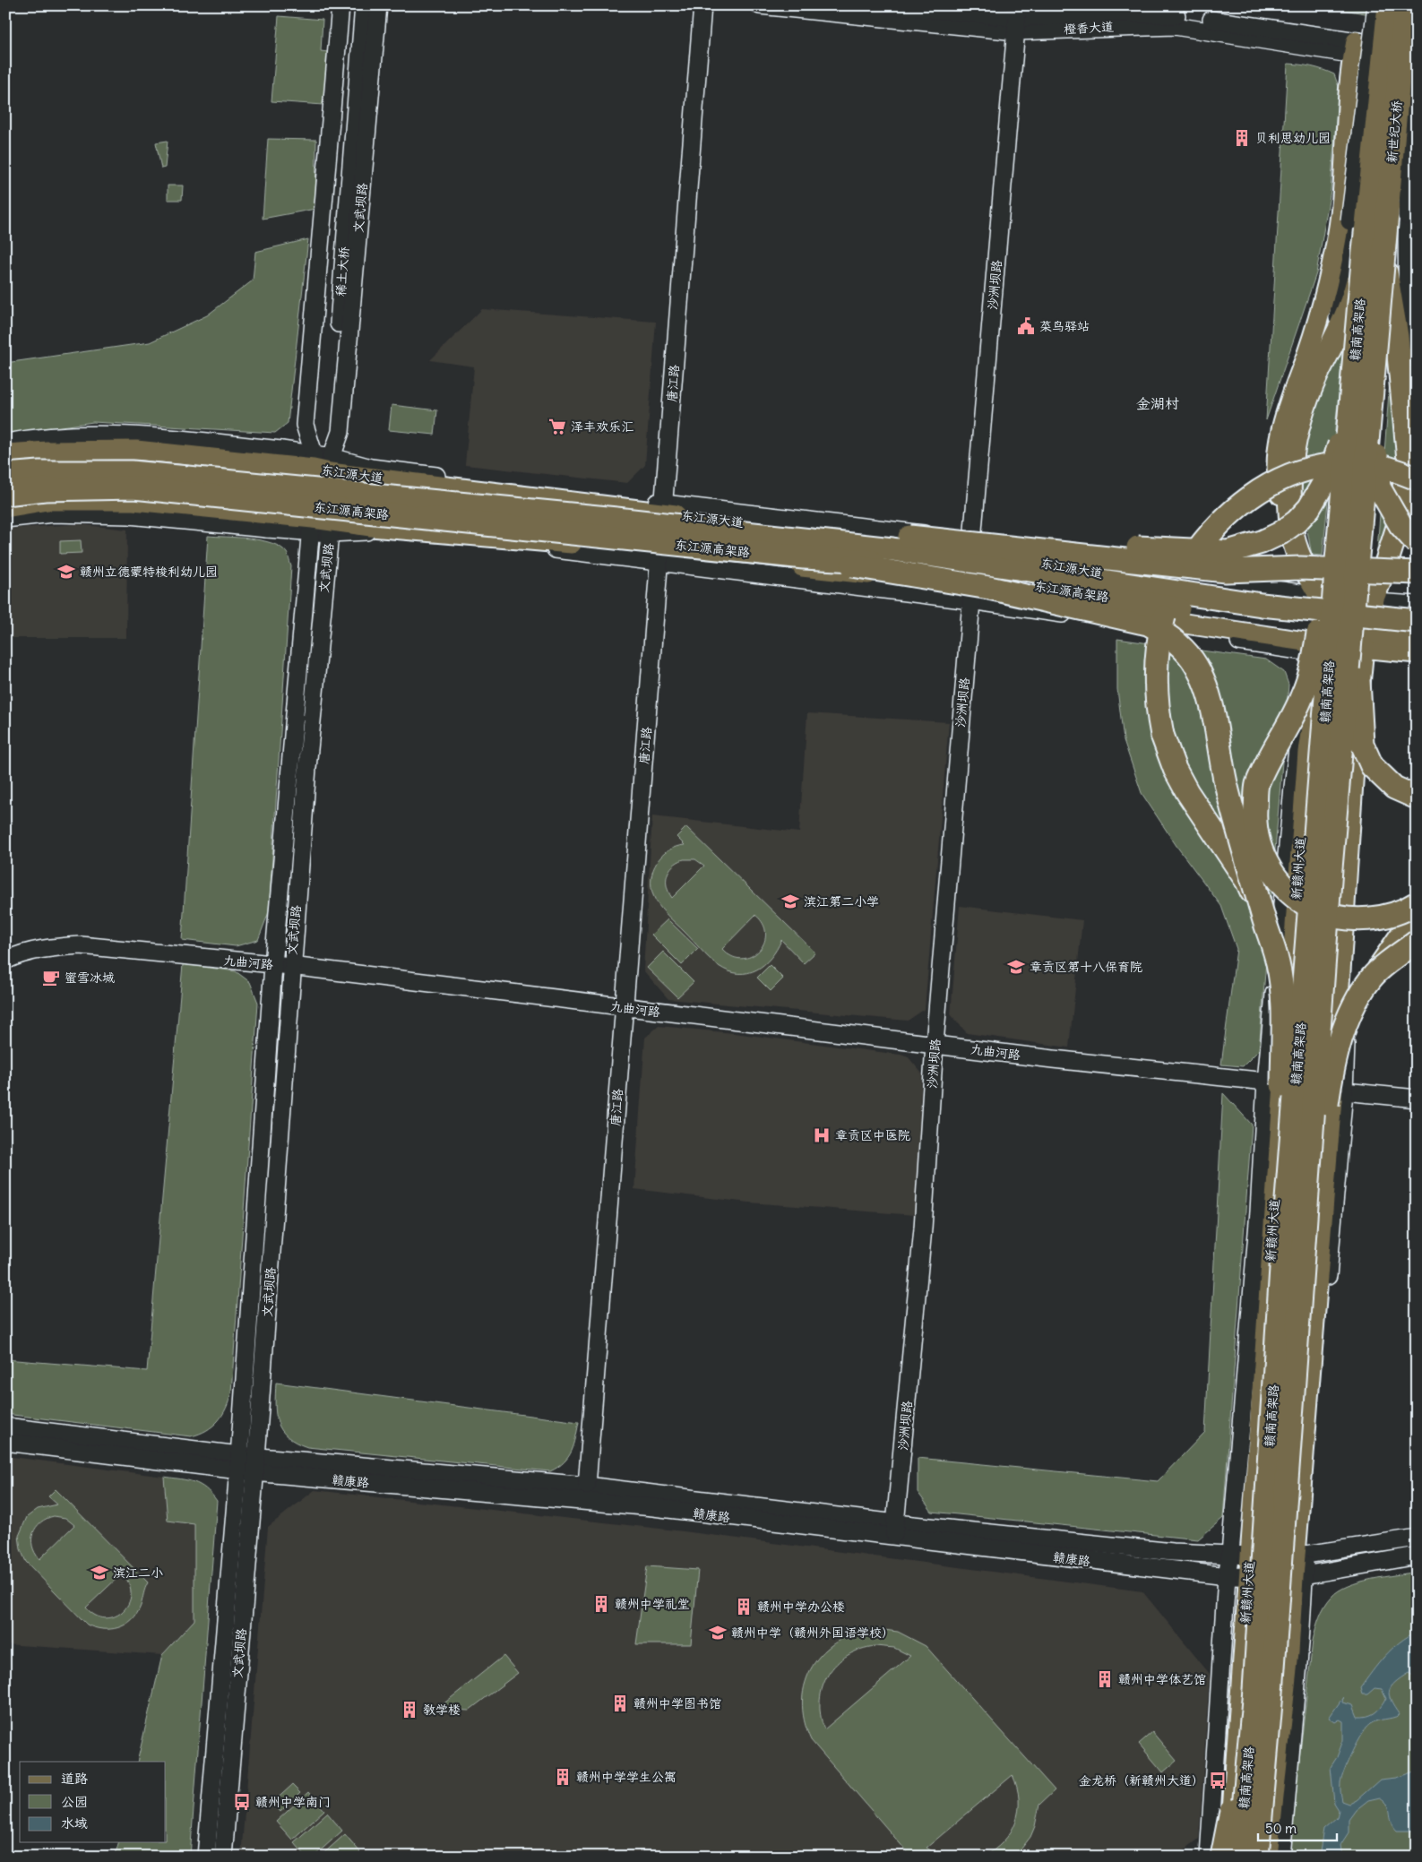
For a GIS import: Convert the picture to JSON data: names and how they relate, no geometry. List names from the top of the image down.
{
  "streets": {
    "highway": ["新世纪大桥", "赣南高架路", "东江源高架路"],
    "main road": ["东江源大道", "新赣州大道"],
    "street": [
      "橙香大道",
      "文武坝路",
      "稀土大桥",
      "沙洲坝路",
      "唐江路",
      "九曲河路",
      "赣康路"
    ]
  },
  "crossings": [
    ["橙香大道", "沙洲坝路"],
    ["新世纪大桥", "赣南高架路"],
    ["文武坝路", "稀土大桥"],
    ["文武坝路", "东江源大道"],
    ["文武坝路", "九曲河路"],
    ["文武坝路", "赣康路"],
    ["稀土大桥", "东江源大道"],
    ["沙洲坝路", "东江源大道"],
    ["沙洲坝路", "九曲河路"],
    ["沙洲坝路", "赣康路"],
    ["唐江路", "东江源大道"],
    ["唐江路", "九曲河路"],
    ["唐江路", "赣康路"],
    ["东江源大道", "新赣州大道"],
    ["新赣州大道", "赣康路"]
  ],
  "districts": ["金湖村"],
  "places": {
    "building": [
      "贝利思幼儿园",
      "赣州中学礼堂",
      "赣州中学办公楼",
      "赣州中学体艺馆",
      "赣州中学图书馆",
      "教学楼",
      "赣州中学学生公寓"
    ],
    "public building": ["菜鸟驿站"],
    "supermarket": ["泽丰欢乐汇"],
    "school or university": [
      "赣州立德蒙特梭利幼儿园",
      "滨江第二小学",
      "章贡区第十八保育院",
      "滨江二小",
      "赣州中学（赣州外国语学校）"
    ],
    "cafe": ["蜜雪冰城"],
    "hospital": ["章贡区中医院"],
    "bus stop": ["金龙桥（新赣州大道）", "赣州中学南门"]
  },
  "legend": ["道路", "公园", "水域"],
  "scale_bar": "50 m"
}
